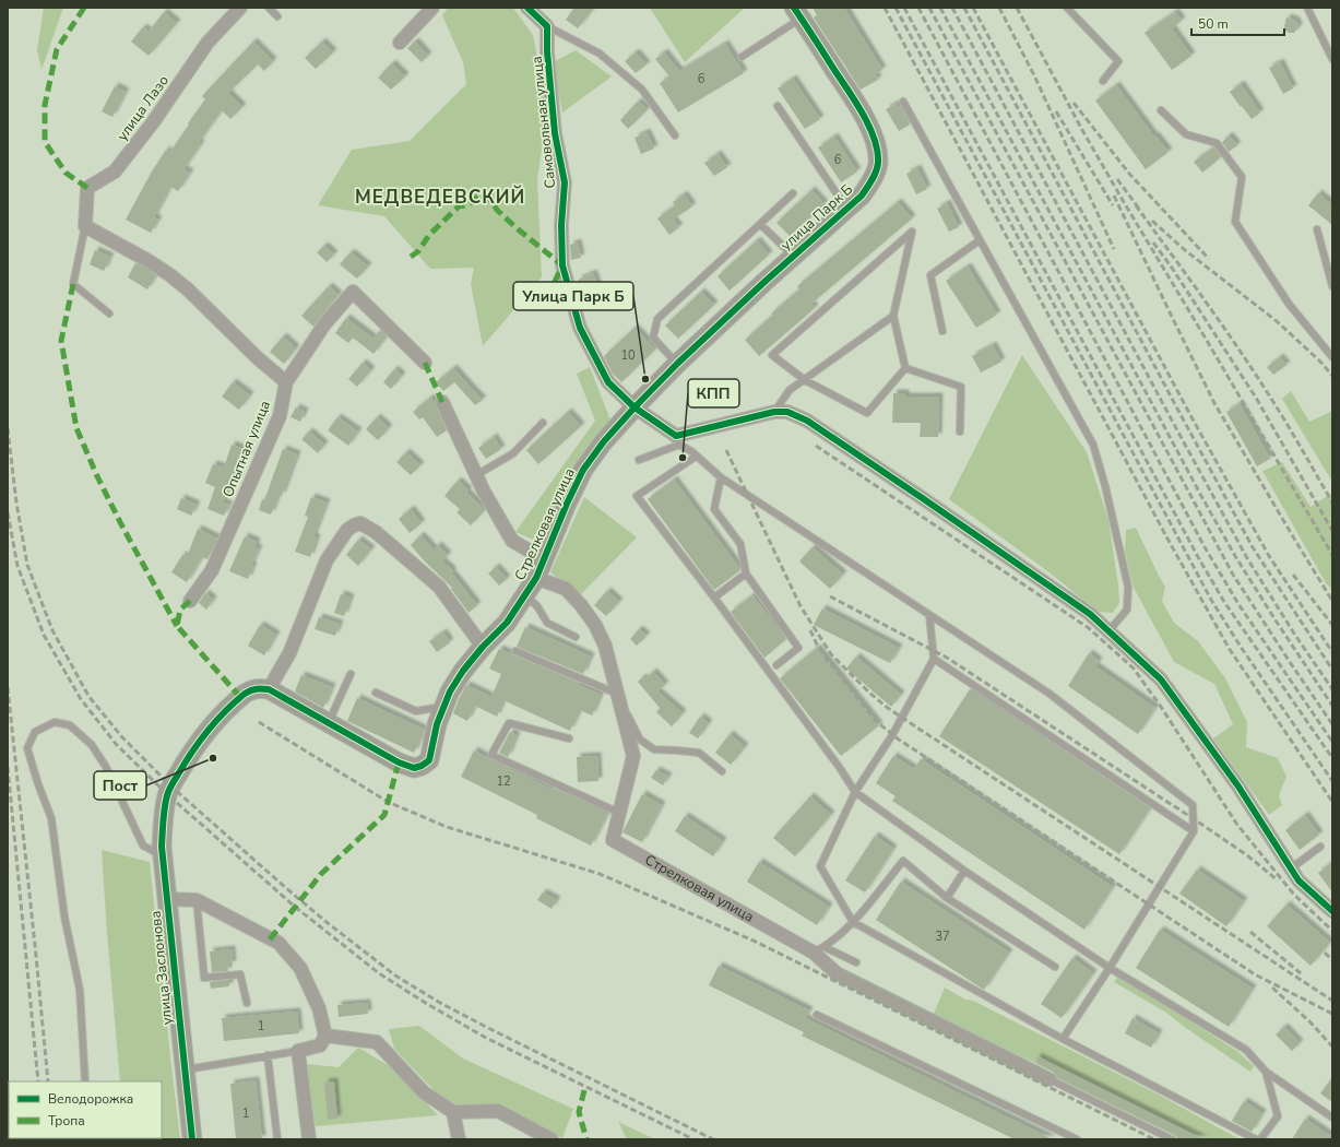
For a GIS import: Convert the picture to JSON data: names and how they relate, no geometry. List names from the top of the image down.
{
  "streets": {
    "street": [
      "улица Лазо",
      "Самовольная улица",
      "улица Парк Б",
      "Опытная улица",
      "Стрелковая улица",
      "улица Заслонова"
    ]
  },
  "crossings": [
    ["Самовольная улица", "улица Парк Б"],
    ["Самовольная улица", "Стрелковая улица"],
    ["улица Парк Б", "Стрелковая улица"],
    ["Стрелковая улица", "улица Заслонова"]
  ],
  "districts": ["МЕДВЕДЕВСКИЙ"],
  "places": ["Улица Парк Б", "КПП", "Пост"],
  "house_numbers": [
    "6",
    "6",
    "10",
    "12",
    "37",
    "1",
    "1"
  ],
  "legend": ["Велодорожка", "Тропа"],
  "scale_bar": "50 m"
}
